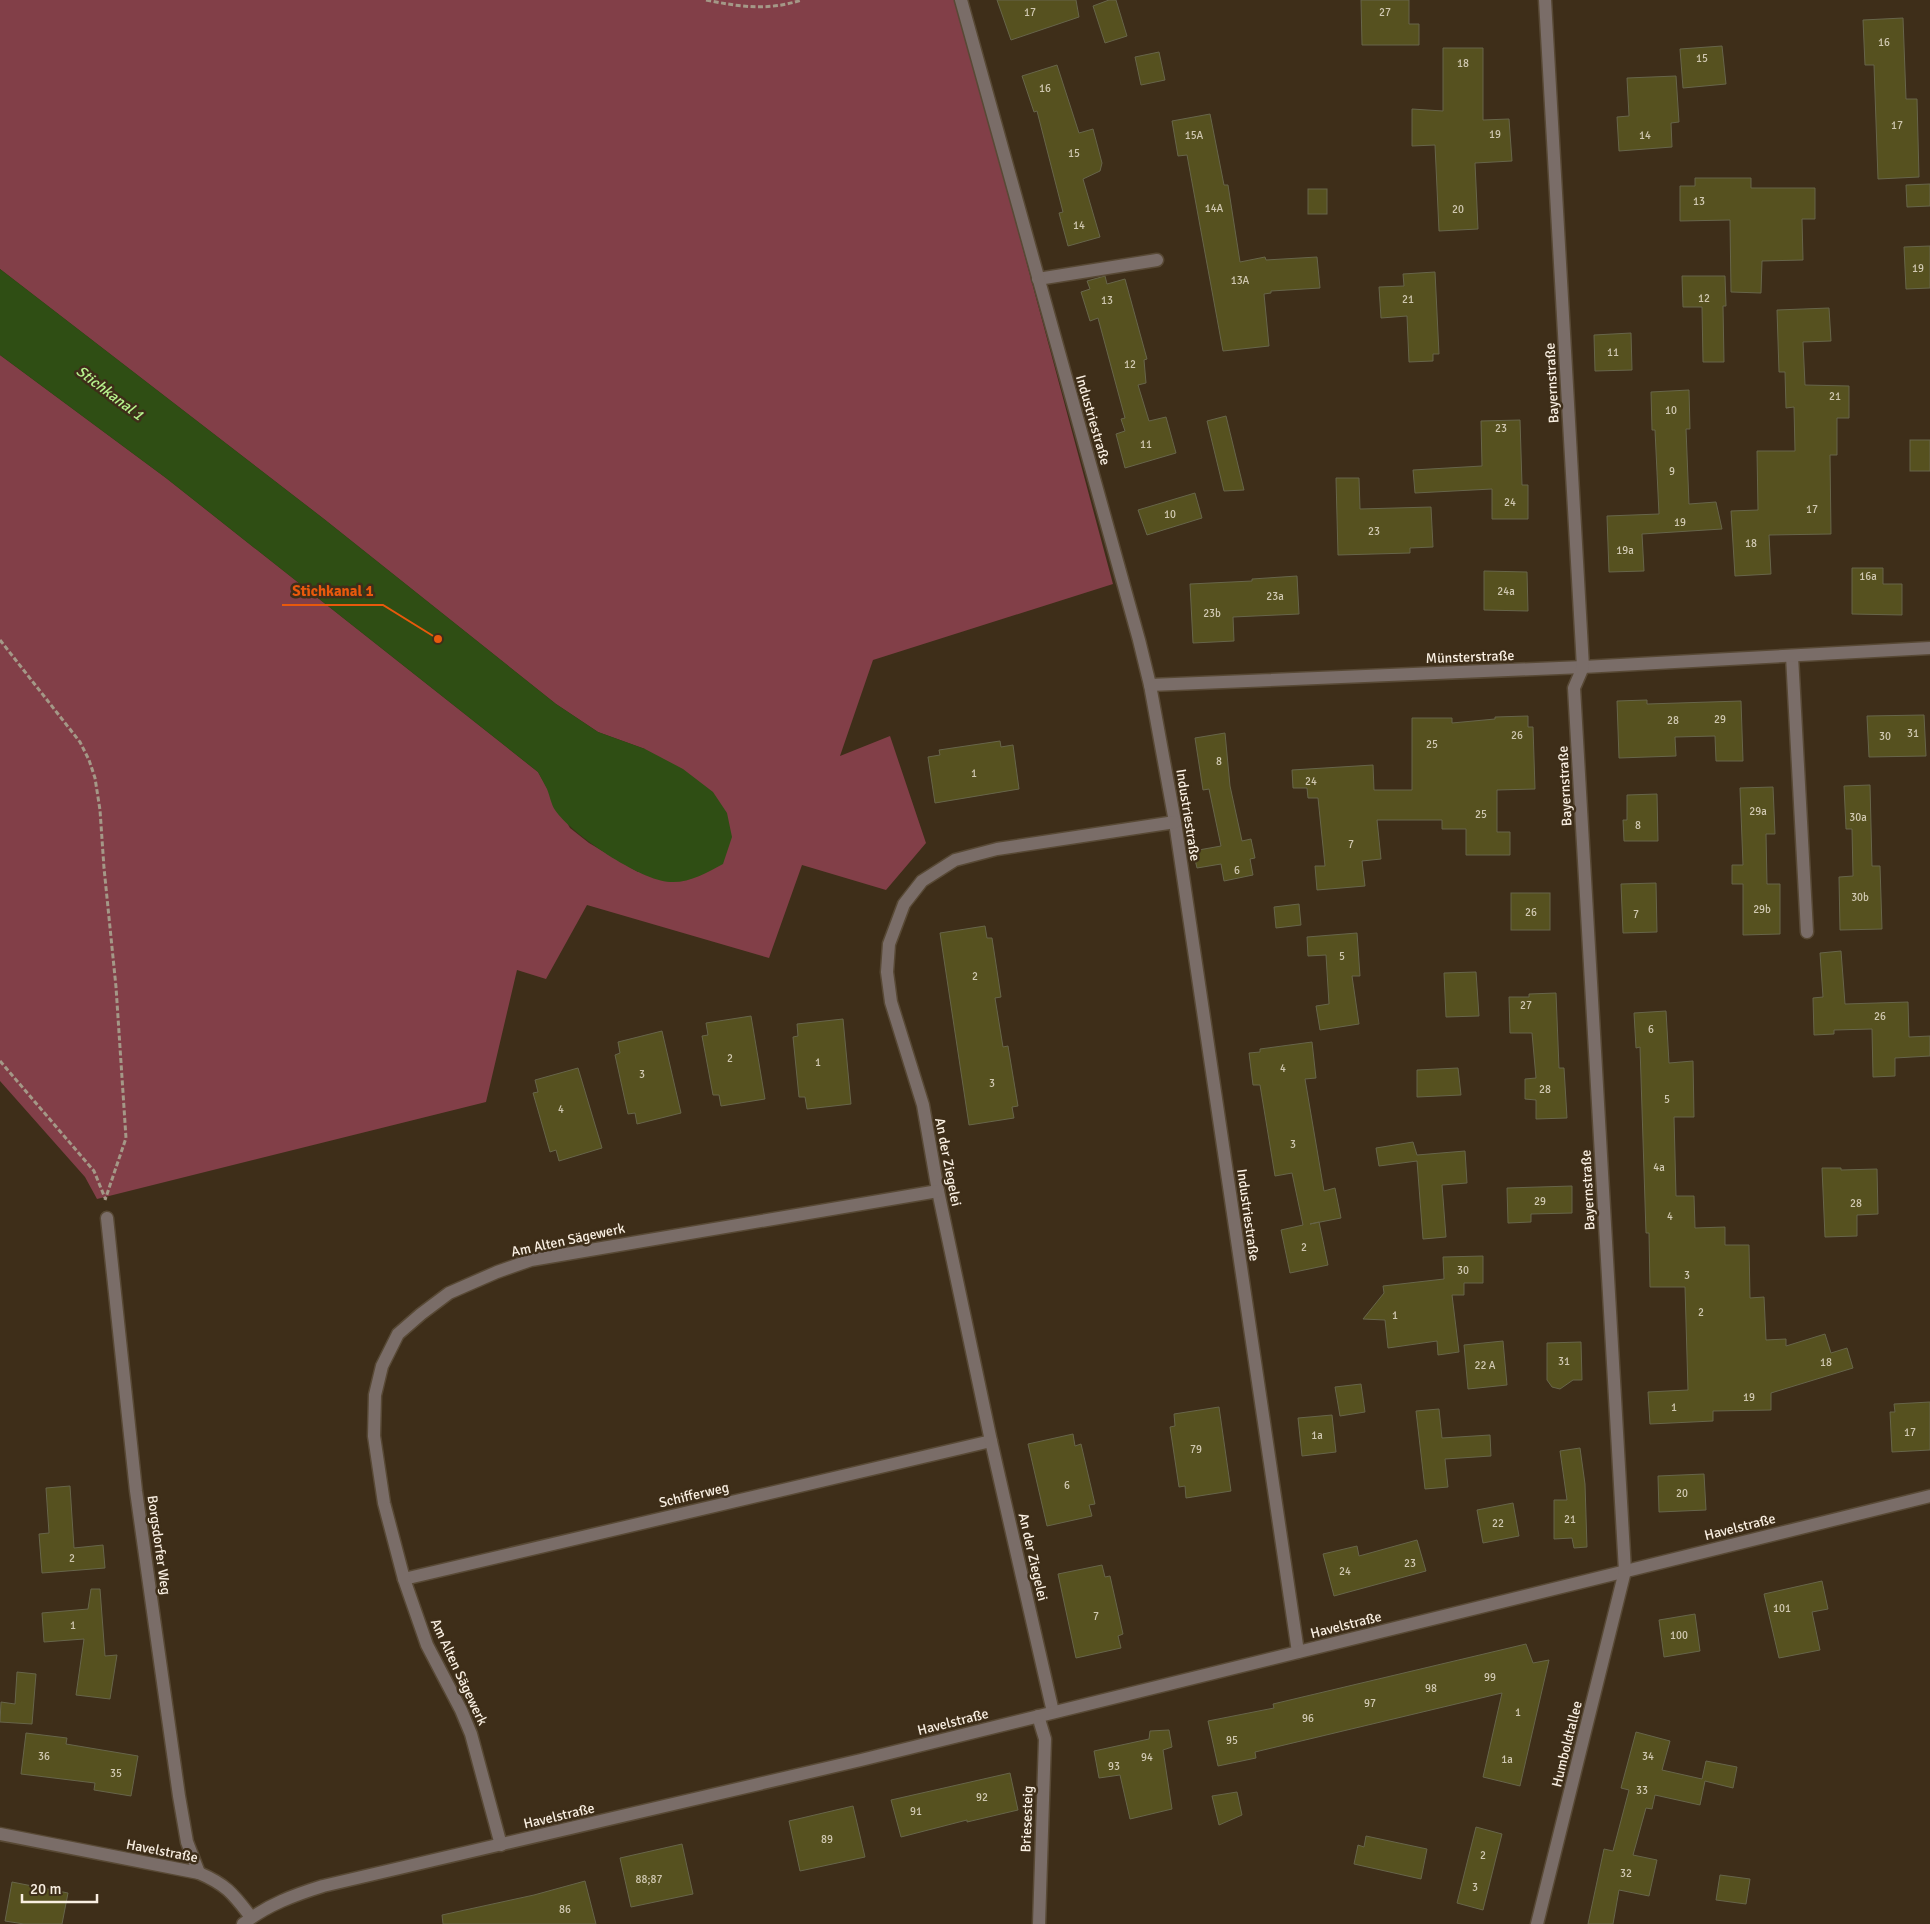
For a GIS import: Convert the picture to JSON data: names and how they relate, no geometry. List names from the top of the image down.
{
  "streets": {
    "street": [
      "Bayernstraße",
      "Industriestraße",
      "Münsterstraße",
      "An der Ziegelei",
      "Am Alten Sägewerk",
      "Schifferweg",
      "Havelstraße",
      "Borgsdorfer Weg",
      "Humboldtallee",
      "Briesesteig"
    ]
  },
  "crossings": [
    ["Bayernstraße", "Münsterstraße"],
    ["Bayernstraße", "Havelstraße"],
    ["Bayernstraße", "Humboldtallee"],
    ["Industriestraße", "Münsterstraße"],
    ["Industriestraße", "An der Ziegelei"],
    ["Industriestraße", "Havelstraße"],
    ["An der Ziegelei", "Am Alten Sägewerk"],
    ["An der Ziegelei", "Schifferweg"],
    ["An der Ziegelei", "Havelstraße"],
    ["Am Alten Sägewerk", "Schifferweg"],
    ["Am Alten Sägewerk", "Havelstraße"],
    ["Havelstraße", "Borgsdorfer Weg"],
    ["Havelstraße", "Humboldtallee"],
    ["Havelstraße", "Briesesteig"]
  ],
  "water": ["Stichkanal 1"],
  "places": ["Stichkanal 1"],
  "house_numbers": [
    "17",
    "27",
    "16",
    "15",
    "18",
    "16",
    "17",
    "19",
    "15A",
    "14",
    "15",
    "13",
    "14A",
    "20",
    "14",
    "19",
    "13A",
    "12",
    "21",
    "13",
    "11",
    "12",
    "21",
    "10",
    "23",
    "11",
    "9",
    "24",
    "17",
    "10",
    "19",
    "23",
    "18",
    "19a",
    "16a",
    "24a",
    "23a",
    "23b",
    "29",
    "28",
    "31",
    "26",
    "30",
    "25",
    "8",
    "1",
    "24",
    "29a",
    "25",
    "30a",
    "8",
    "7",
    "6",
    "30b",
    "29b",
    "26",
    "7",
    "5",
    "2",
    "27",
    "26",
    "6",
    "2",
    "1",
    "4",
    "3",
    "3",
    "28",
    "5",
    "4",
    "3",
    "4a",
    "29",
    "28",
    "4",
    "2",
    "30",
    "3",
    "2",
    "1",
    "31",
    "18",
    "22 A",
    "19",
    "1",
    "17",
    "1a",
    "79",
    "6",
    "20",
    "21",
    "22",
    "2",
    "23",
    "24",
    "101",
    "7",
    "1",
    "100",
    "99",
    "98",
    "97",
    "1",
    "96",
    "95",
    "36",
    "34",
    "94",
    "1a",
    "93",
    "35",
    "33",
    "92",
    "91",
    "89",
    "2",
    "32",
    "88;87",
    "3",
    "86"
  ],
  "scale_bar": "20 m"
}
